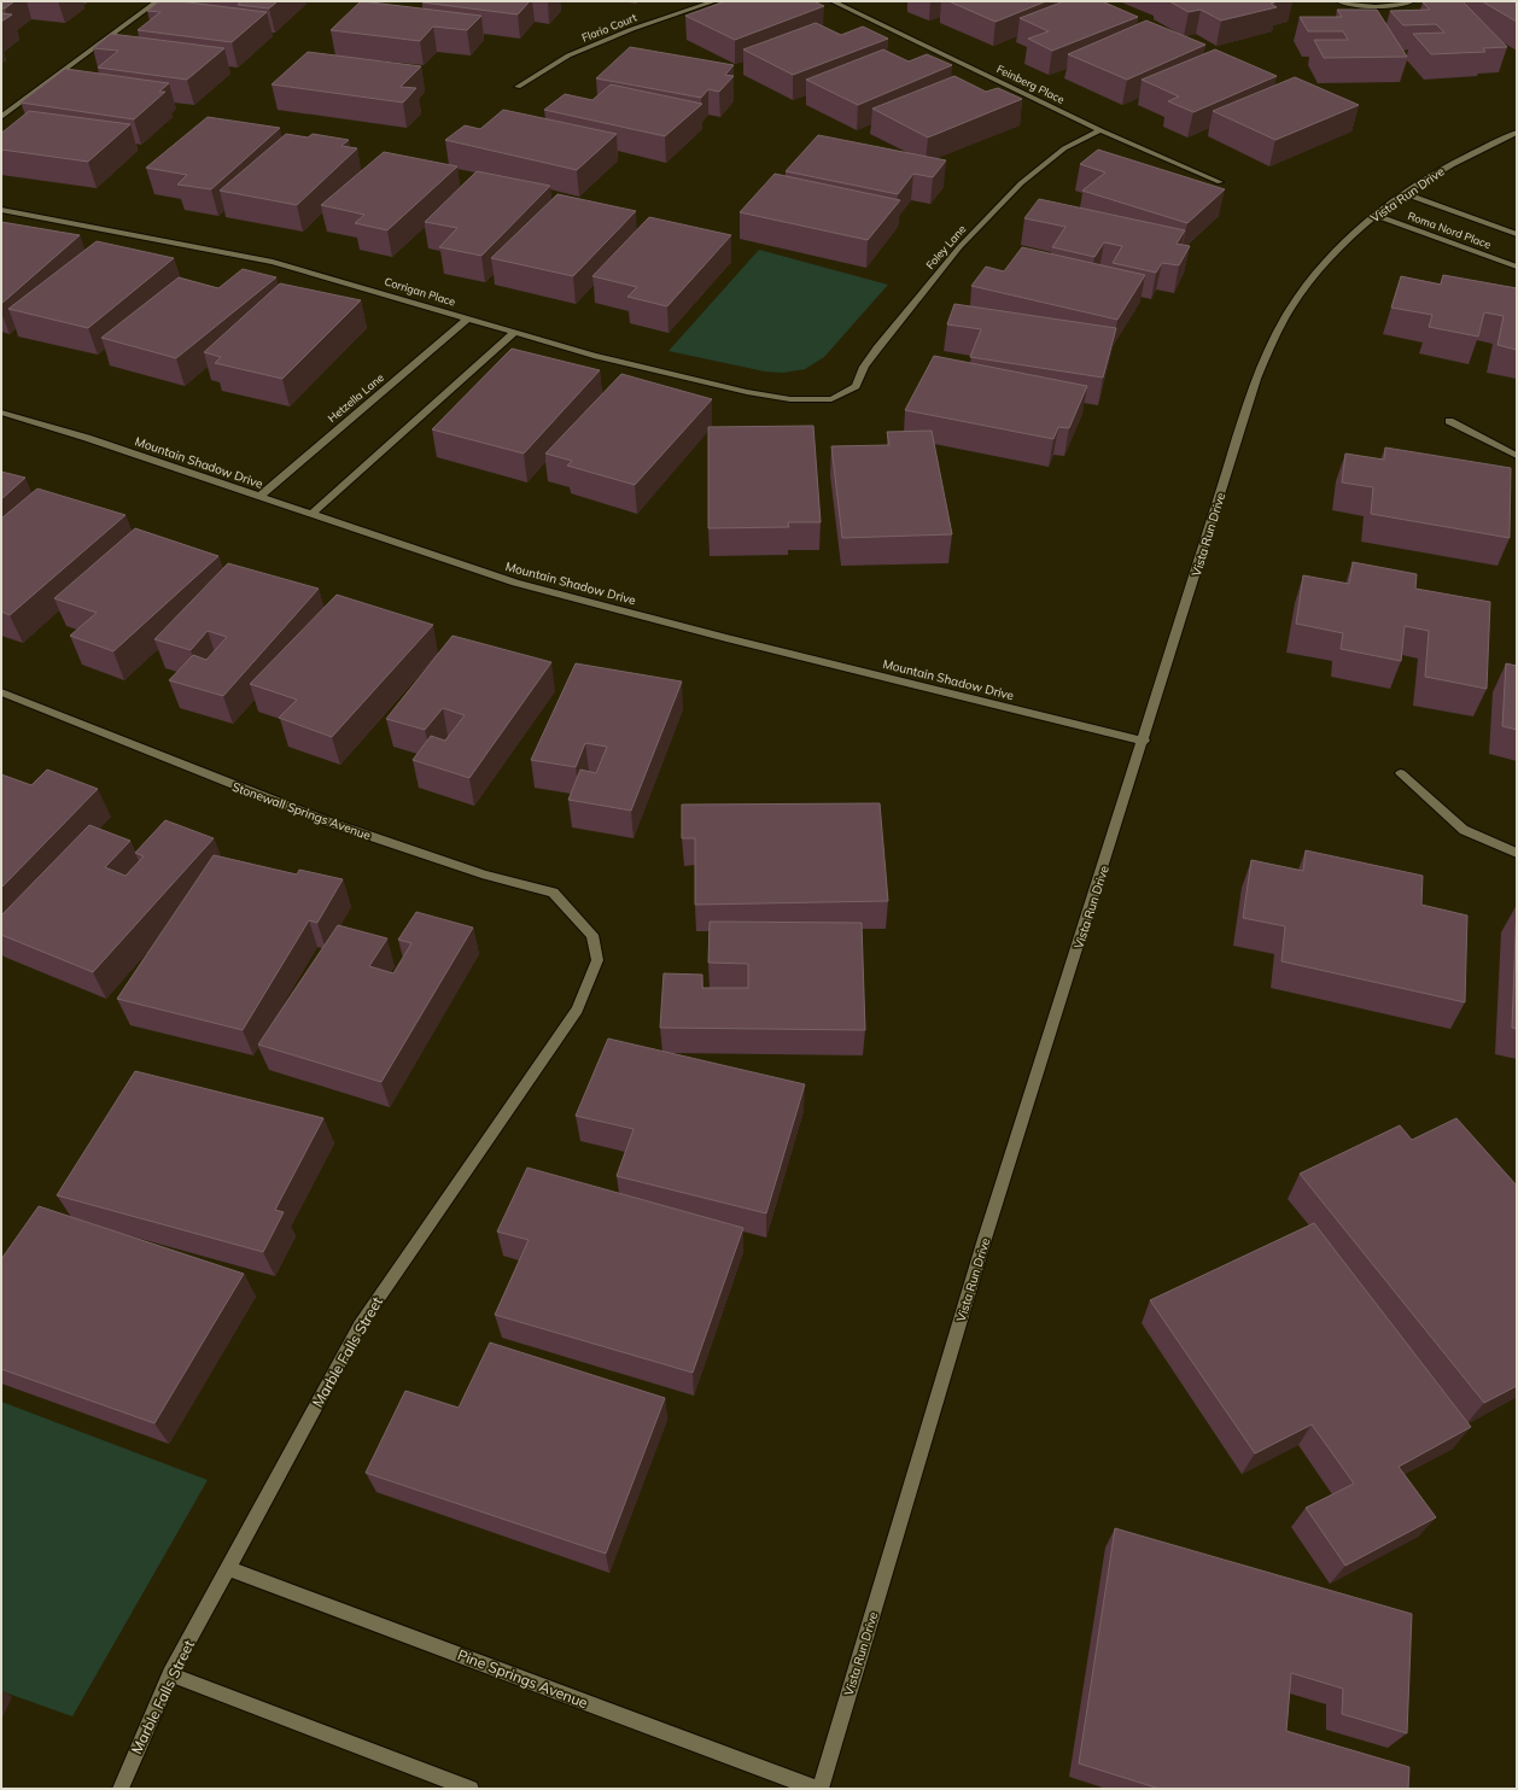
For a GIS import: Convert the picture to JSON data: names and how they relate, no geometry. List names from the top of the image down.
{
  "streets": {
    "street": [
      "Florio Court",
      "Feinberg Place",
      "Vista Run Drive",
      "Roma Nord Place",
      "Foley Lane",
      "Corrigan Place",
      "Hetzella Lane",
      "Mountain Shadow Drive",
      "Stonewall Springs Avenue",
      "Marble Falls Street",
      "Pine Springs Avenue"
    ]
  },
  "crossings": [
    ["Feinberg Place", "Foley Lane"],
    ["Vista Run Drive", "Roma Nord Place"],
    ["Vista Run Drive", "Mountain Shadow Drive"],
    ["Foley Lane", "Corrigan Place"],
    ["Corrigan Place", "Hetzella Lane"],
    ["Hetzella Lane", "Mountain Shadow Drive"],
    ["Stonewall Springs Avenue", "Marble Falls Street"],
    ["Marble Falls Street", "Pine Springs Avenue"]
  ]
}
